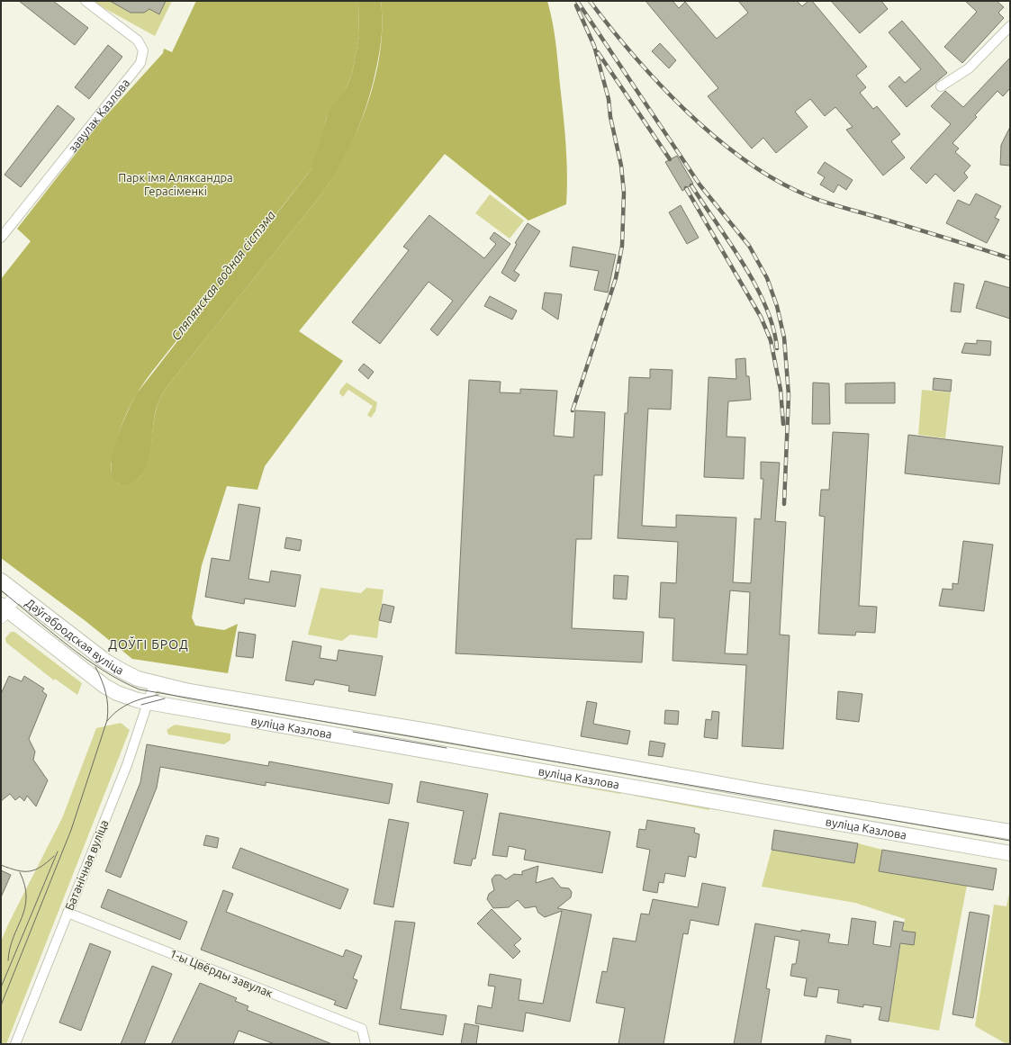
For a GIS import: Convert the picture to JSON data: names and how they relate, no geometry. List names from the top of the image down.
{
  "streets": {
    "main road": ["Даўгабродская вуліца", "вуліца Казлова"],
    "street": ["завулак Казлова", "Батанічная вуліца", "1-ы Цвёрды завулак"]
  },
  "crossings": [
    ["Даўгабродская вуліца", "вуліца Казлова"],
    ["Даўгабродская вуліца", "Батанічная вуліца"],
    ["вуліца Казлова", "Батанічная вуліца"],
    ["Батанічная вуліца", "1-ы Цвёрды завулак"]
  ],
  "districts": ["ДОЎГІ БРОД"],
  "water": ["Сляпянская водная сістэма"],
  "parks": ["Парк імя Аляксандра Герасіменкі"]
}
